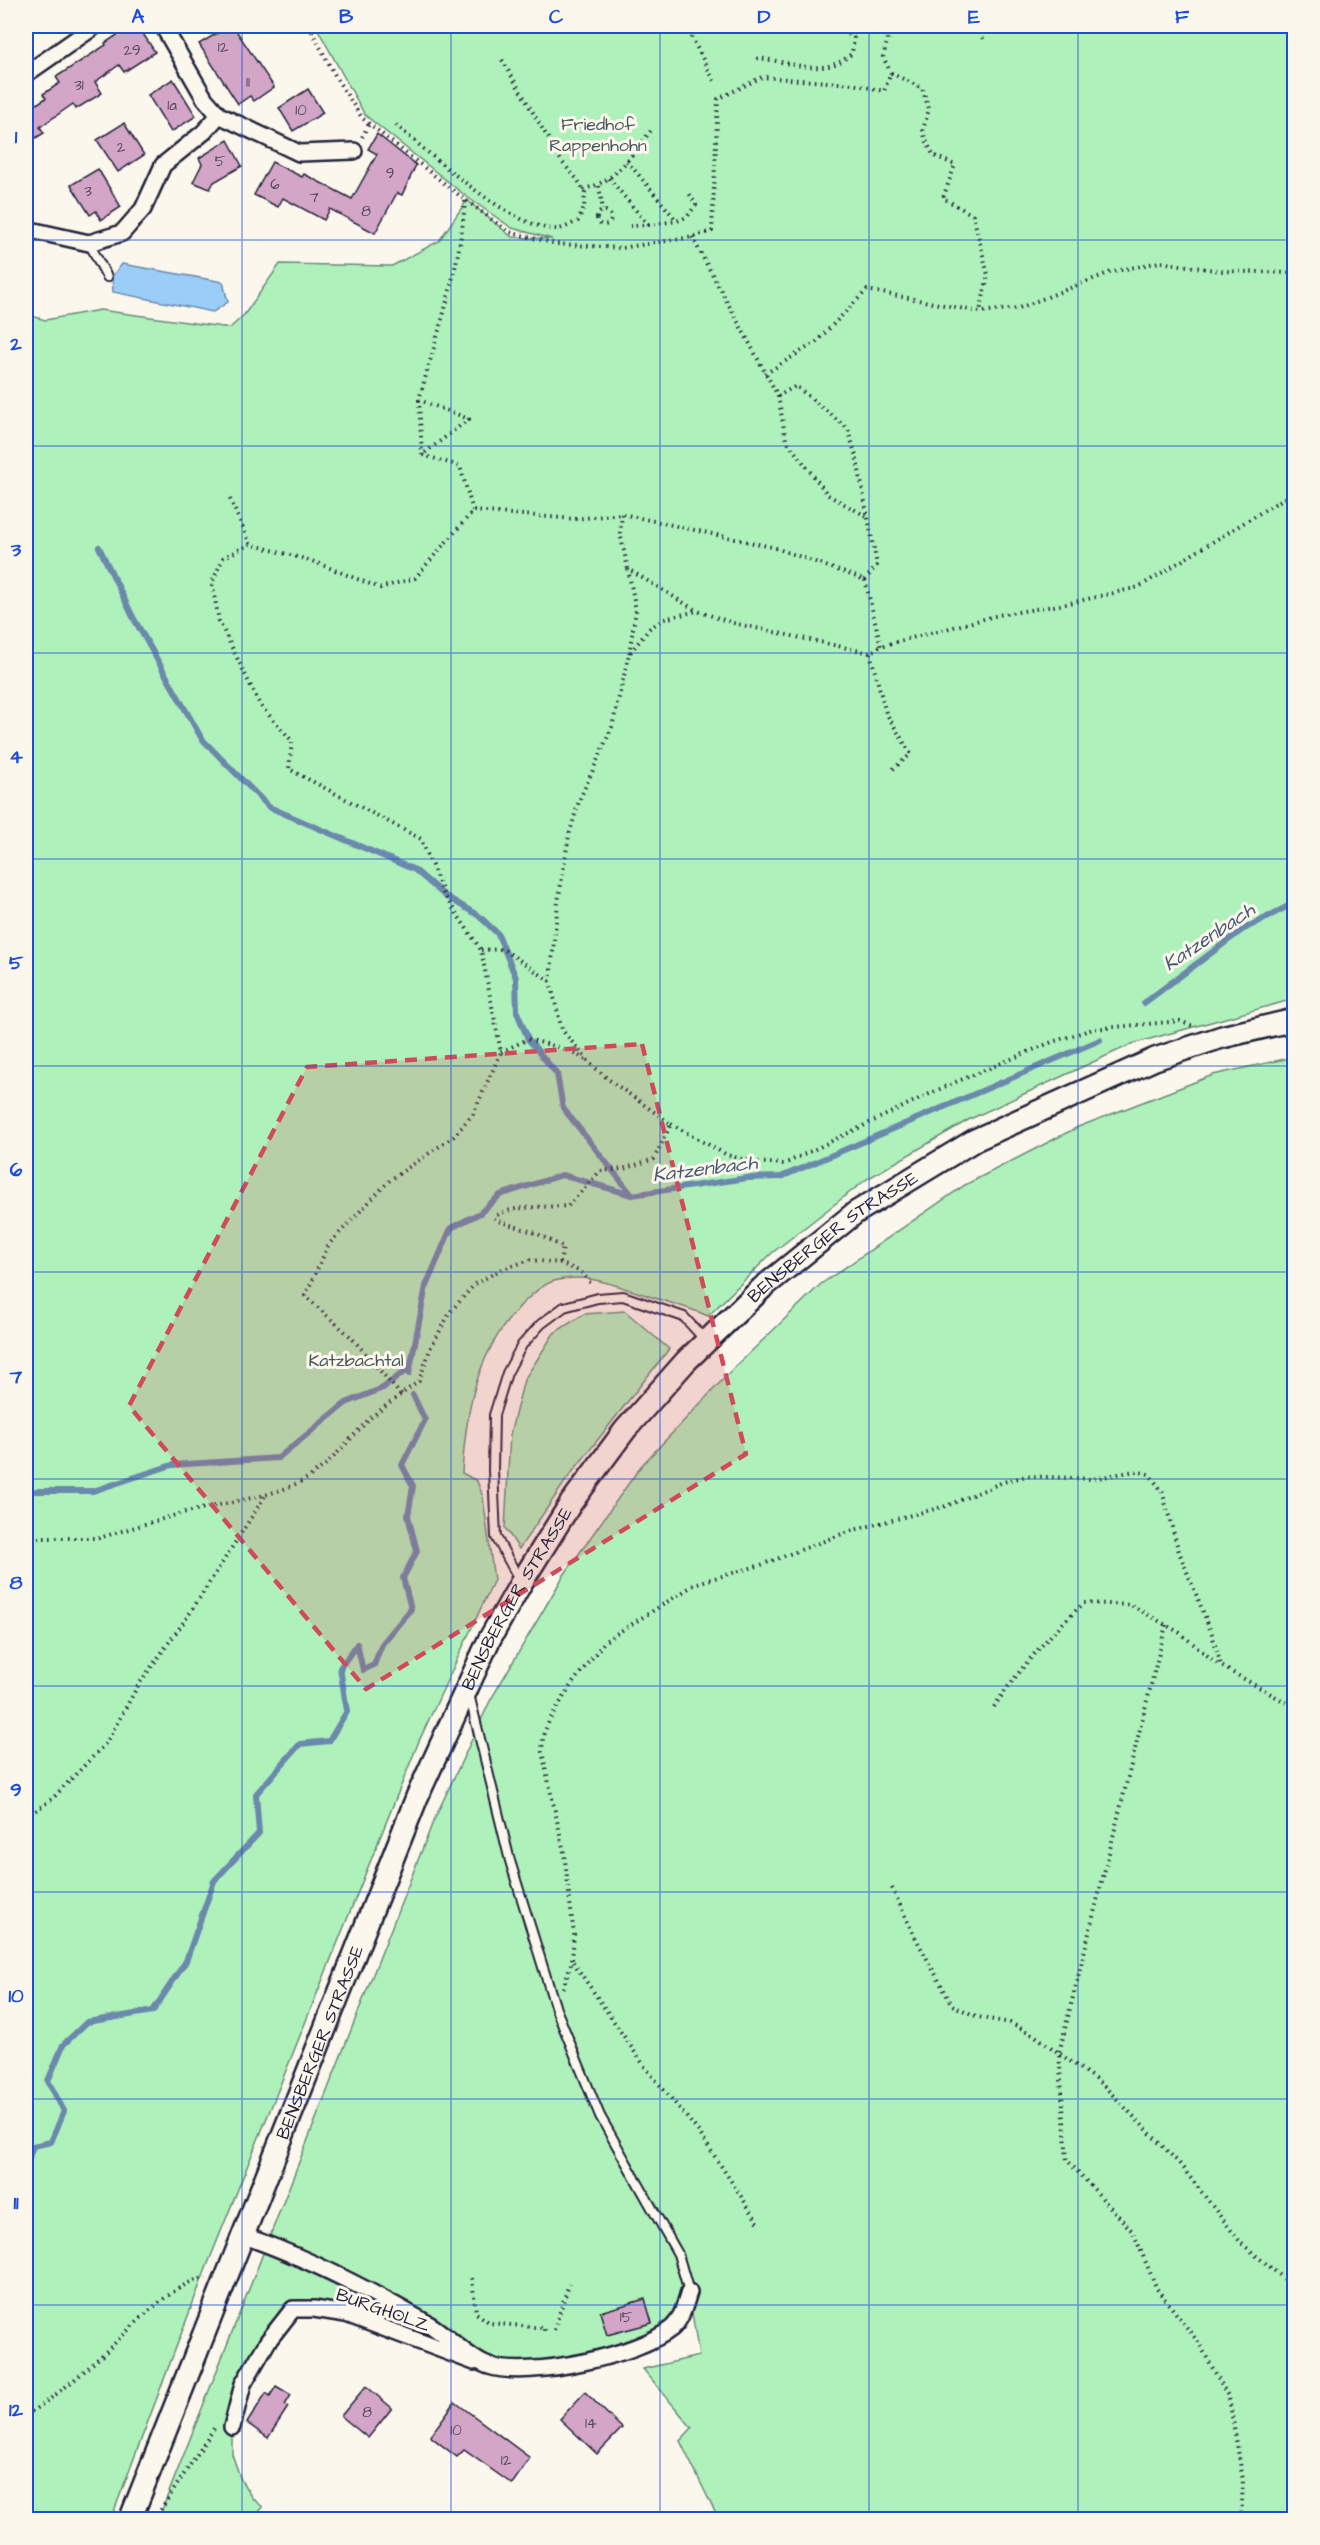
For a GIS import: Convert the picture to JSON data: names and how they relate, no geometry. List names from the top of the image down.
{
  "streets": {
    "main road": ["BENSBERGER STRASSE"],
    "street": ["BURGHOLZ"]
  },
  "crossings": [
    ["BENSBERGER STRASSE", "BURGHOLZ"]
  ],
  "water": ["Katzenbach"],
  "parks": ["Friedhof Rappenhohn", "Katzbachtal"],
  "house_numbers": [
    "12",
    "29",
    "11",
    "31",
    "1a",
    "10",
    "2",
    "5",
    "9",
    "6",
    "3",
    "7",
    "8",
    "15",
    "8",
    "14",
    "10",
    "12"
  ],
  "grid": {
    "columns": [
      "A",
      "B",
      "C",
      "D",
      "E",
      "F"
    ],
    "rows": [
      "1",
      "2",
      "3",
      "4",
      "5",
      "6",
      "7",
      "8",
      "9",
      "10",
      "11",
      "12"
    ]
  }
}
